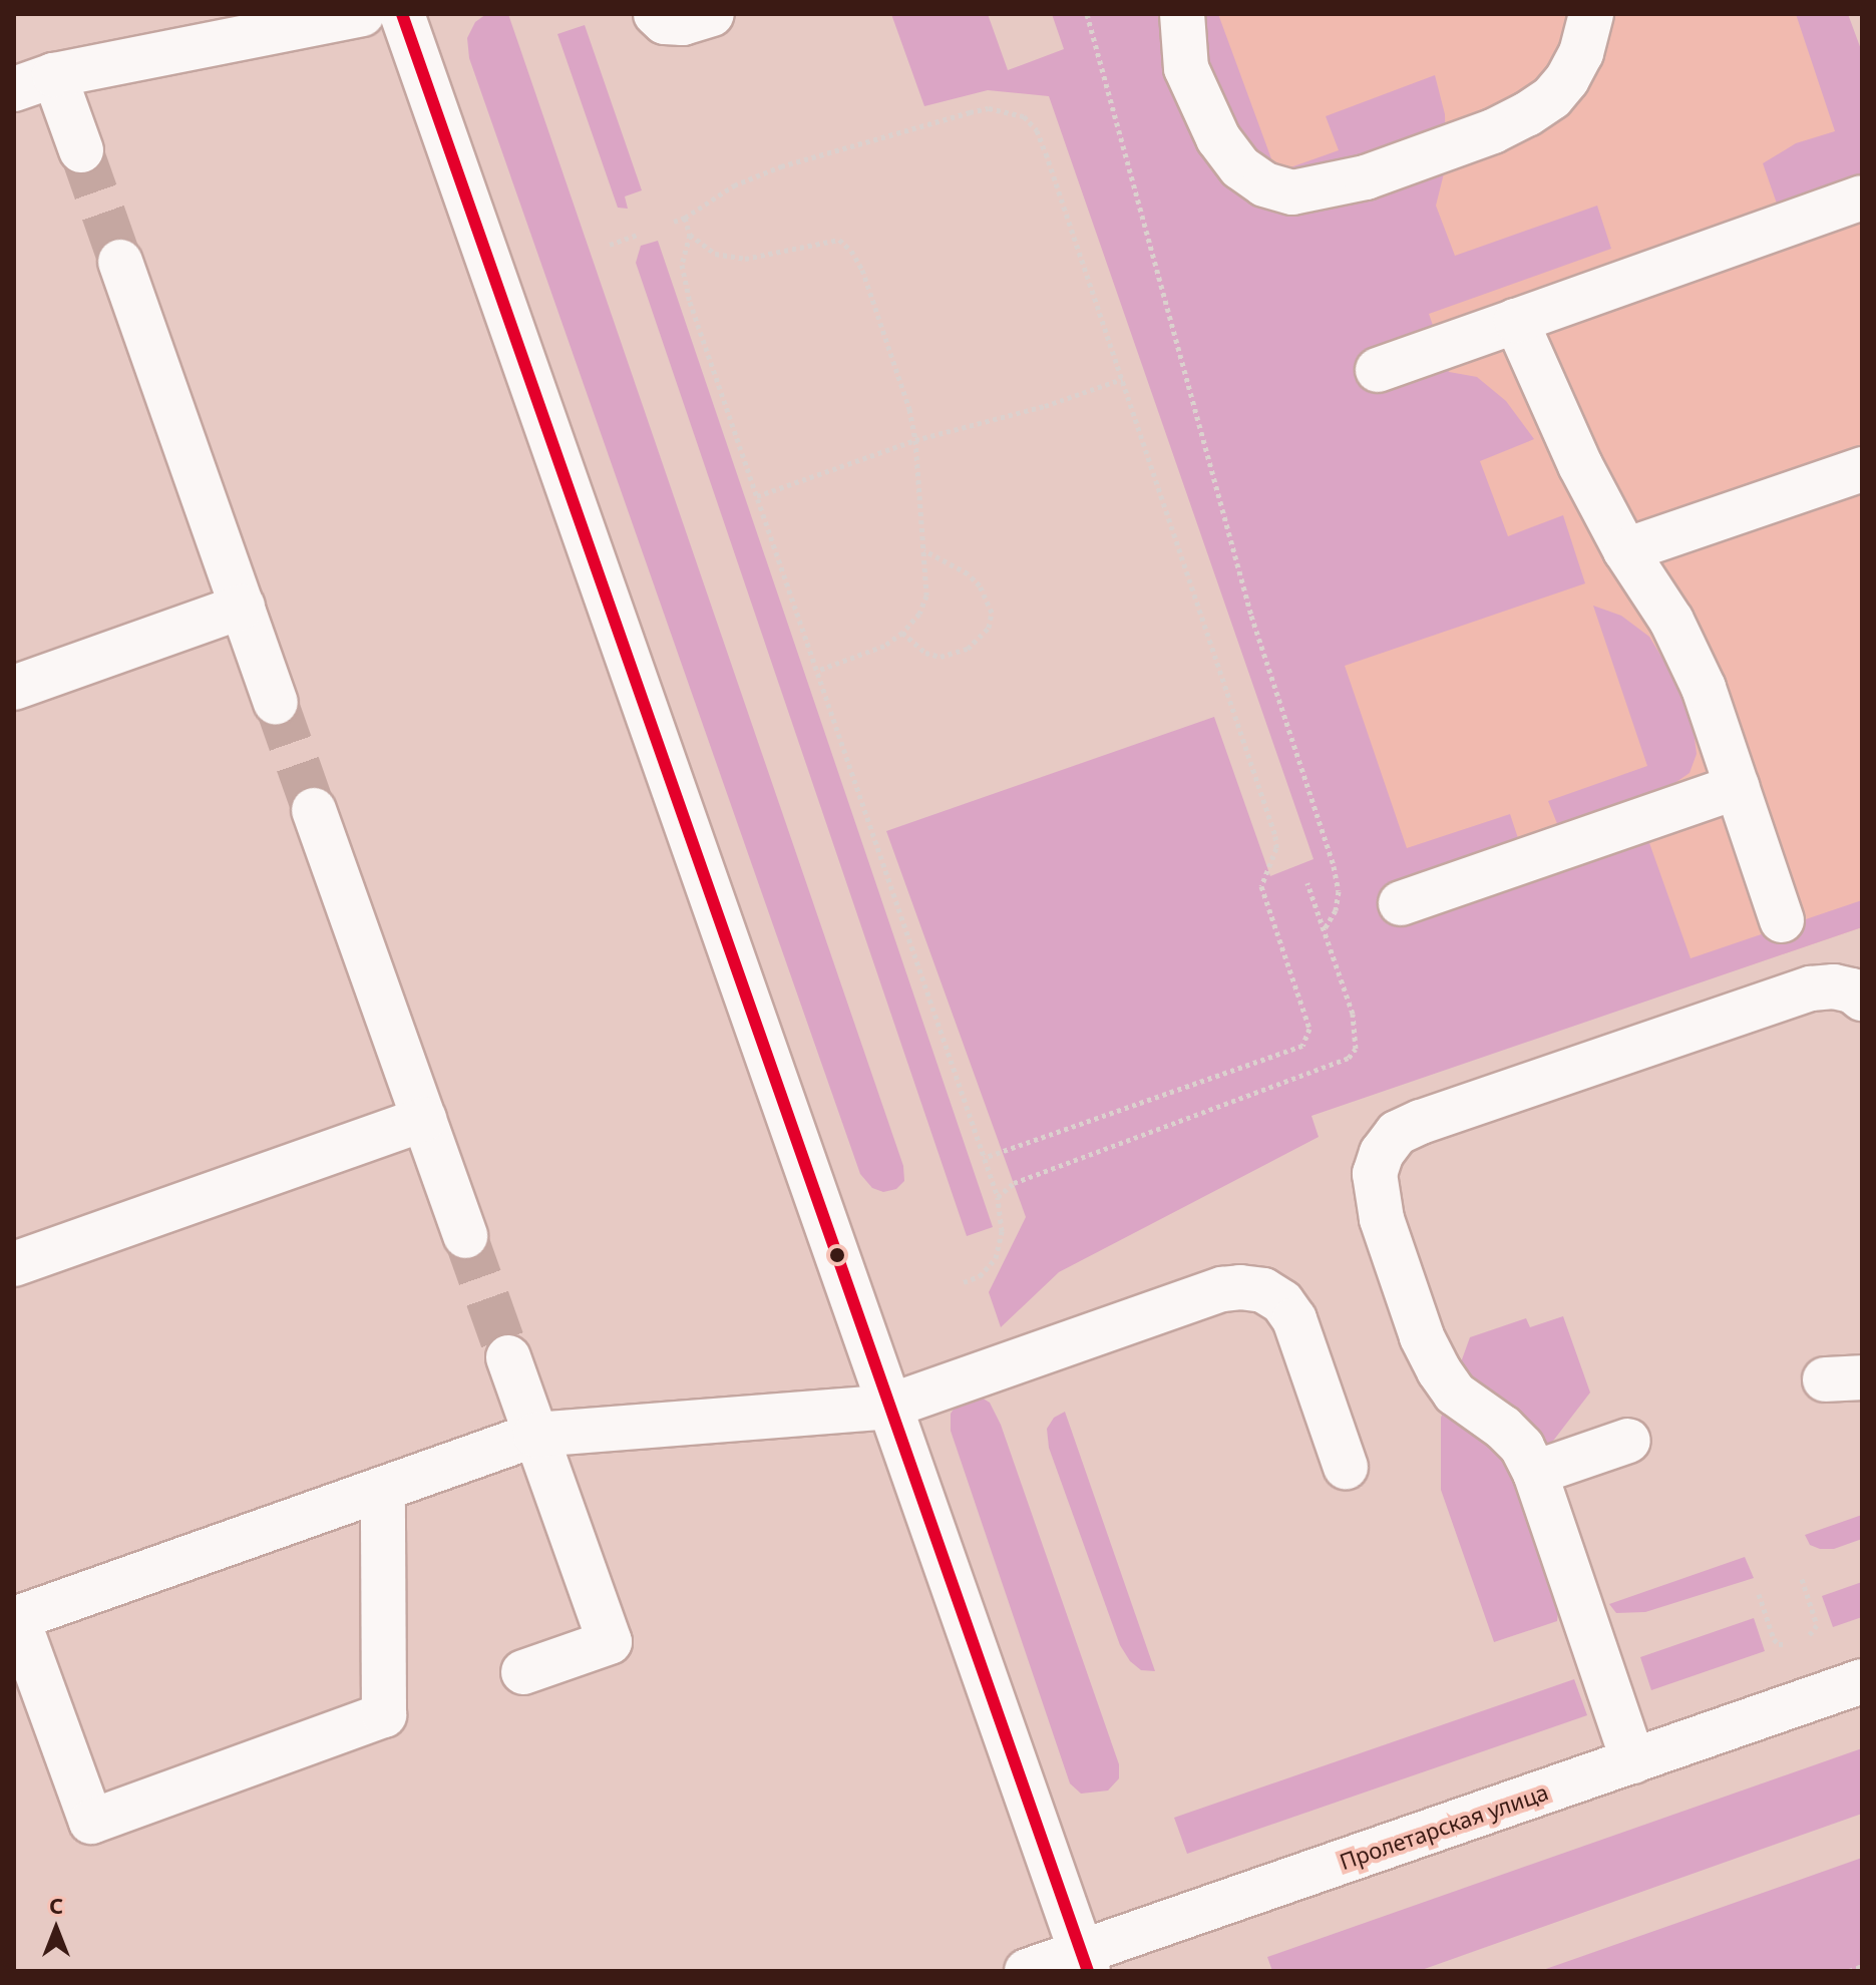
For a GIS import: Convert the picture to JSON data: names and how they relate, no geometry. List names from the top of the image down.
{
  "streets": {
    "street": ["Пролетарская улица"]
  },
  "north": "top"
}
